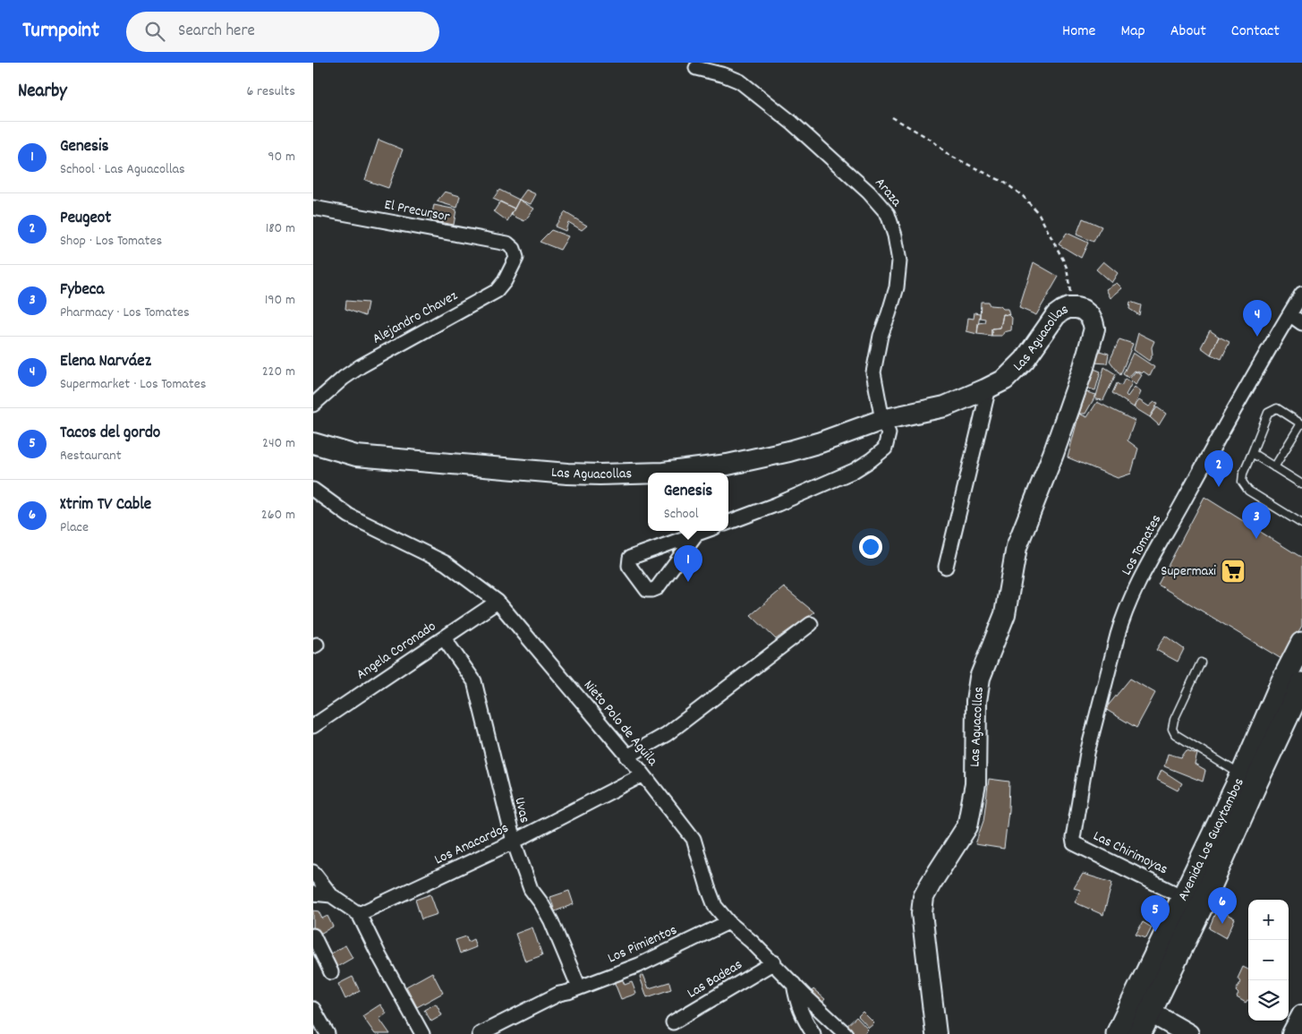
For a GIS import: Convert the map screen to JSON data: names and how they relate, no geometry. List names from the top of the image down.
{
  "streets": {
    "main road": ["Avenida Los Guaytambos"],
    "street": [
      "Araza",
      "El Precursor",
      "Alejandro Chavez",
      "Las Aguacollas",
      "Los Tomates",
      "Angela Coronado",
      "Nieto Polo de Aguila",
      "Uvas",
      "Los Anacardos",
      "Las Chirimoyas",
      "Los Pimientos",
      "Las Badeas"
    ]
  },
  "crossings": [
    ["Araza", "Las Aguacollas"],
    ["El Precursor", "Alejandro Chavez"],
    ["Los Tomates", "Las Chirimoyas"],
    ["Angela Coronado", "Nieto Polo de Aguila"],
    ["Angela Coronado", "Uvas"],
    ["Nieto Polo de Aguila", "Los Anacardos"],
    ["Nieto Polo de Aguila", "Los Pimientos"],
    ["Nieto Polo de Aguila", "Las Badeas"],
    ["Uvas", "Los Anacardos"],
    ["Uvas", "Los Pimientos"],
    ["Avenida Los Guaytambos", "Las Chirimoyas"]
  ],
  "places": {
    "supermarket": ["Supermaxi"]
  },
  "page": {
    "header": "Turnpoint",
    "search": "Search here",
    "nav": [
      "Home",
      "Map",
      "About",
      "Contact"
    ],
    "heading": ["Nearby", "6 results"],
    "list": [
      {
        "mark": "1",
        "name": "Genesis",
        "note": "School · Las Aguacollas",
        "value": "90 m"
      },
      {
        "mark": "2",
        "name": "Peugeot",
        "note": "Shop · Los Tomates",
        "value": "180 m"
      },
      {
        "mark": "3",
        "name": "Fybeca",
        "note": "Pharmacy · Los Tomates",
        "value": "190 m"
      },
      {
        "mark": "4",
        "name": "Elena Narváez",
        "note": "Supermarket · Los Tomates",
        "value": "220 m"
      },
      {
        "mark": "5",
        "name": "Tacos del gordo",
        "note": "Restaurant",
        "value": "240 m"
      },
      {
        "mark": "6",
        "name": "Xtrim TV Cable",
        "note": "Place",
        "value": "260 m"
      }
    ],
    "pins": [
      "4",
      "2",
      "3",
      "1",
      "6",
      "5"
    ],
    "popup": ["Genesis", "School"],
    "map_buttons": ["+", "−"]
  }
}
